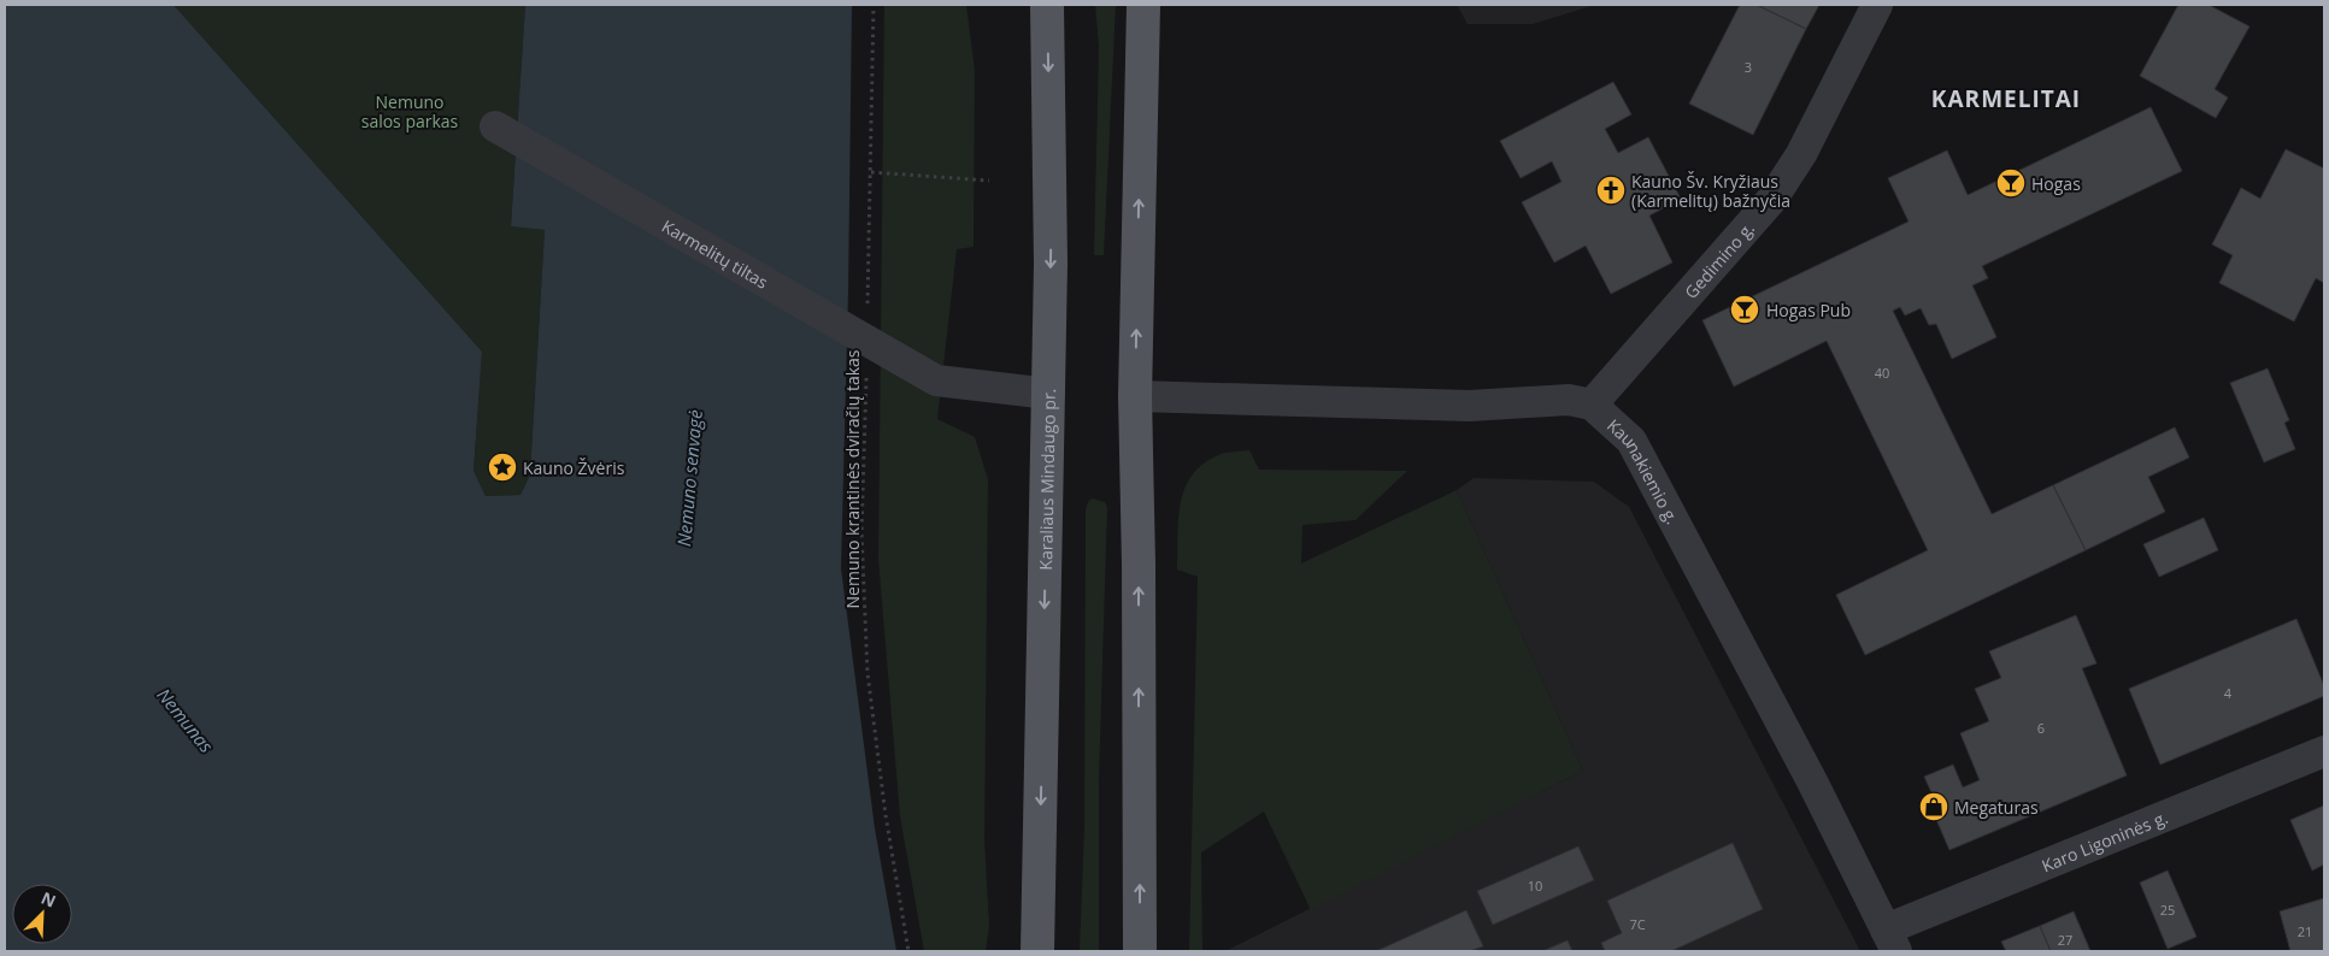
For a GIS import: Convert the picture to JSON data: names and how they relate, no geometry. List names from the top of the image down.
{
  "streets": {
    "main road": ["Karaliaus Mindaugo pr."],
    "street": [
      "Karmelitų tiltas",
      "Gedimino g.",
      "Kaunakiemio g.",
      "Karo Ligoninės g."
    ],
    "path": ["Nemuno krantinės dviračių takas"]
  },
  "crossings": [
    ["Karmelitų tiltas", "Karaliaus Mindaugo pr."],
    ["Gedimino g.", "Kaunakiemio g."],
    ["Kaunakiemio g.", "Karo Ligoninės g."]
  ],
  "districts": ["KARMELITAI"],
  "water": ["Nemuno senvagė", "Nemunas"],
  "parks": ["Nemuno salos parkas"],
  "places": {
    "bar": ["Hogas", "Hogas Pub"],
    "church": ["Kauno Šv. Kryžiaus (Karmelitų) bažnyčia"],
    "place": ["Kauno Žvėris"],
    "shop": ["Megaturas"]
  },
  "house_numbers": [
    "3",
    "40",
    "4",
    "6",
    "10",
    "25",
    "7C",
    "21",
    "27"
  ],
  "north": "top right"
}
